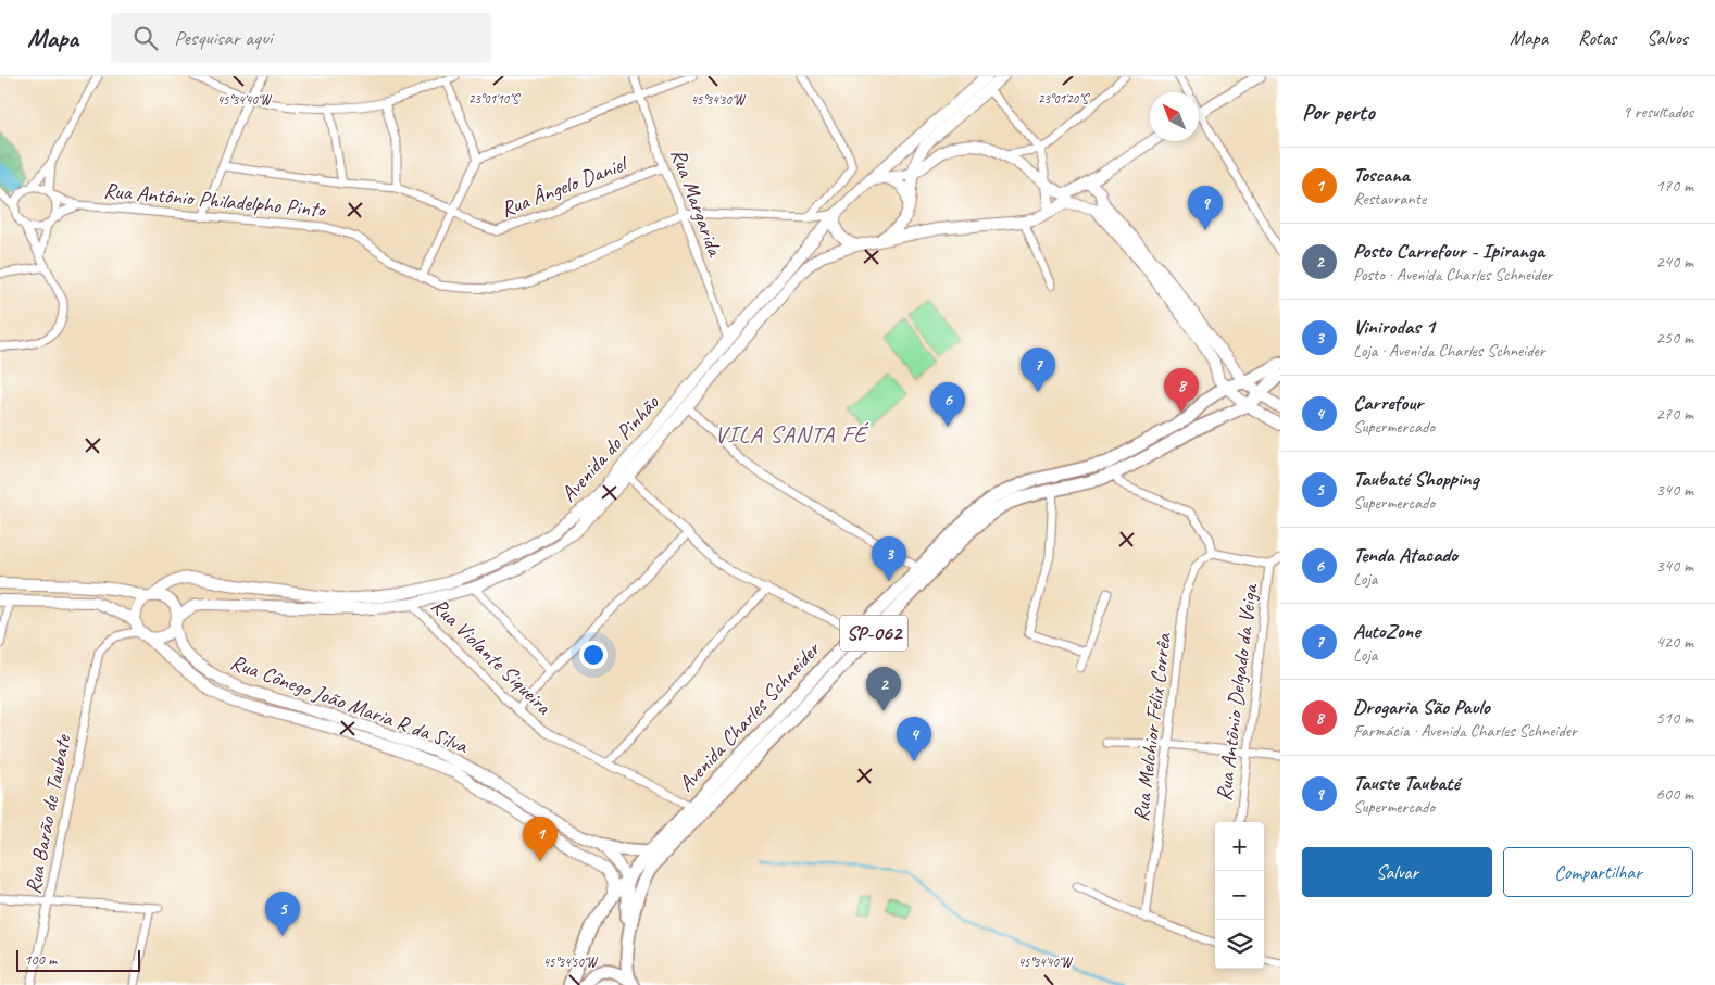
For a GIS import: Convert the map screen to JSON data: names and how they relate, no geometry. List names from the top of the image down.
{
  "streets": {
    "main road": ["SP-062", "Avenida Charles Schneider"],
    "street": [
      "Rua Ângelo Daniel",
      "Rua Antônio Philadelpho Pinto",
      "Rua Margarida",
      "Avenida do Pinhão",
      "Rua Violante Siqueira",
      "Rua Antônio Delgado da Veiga",
      "Rua Cônego João Maria R da Silva",
      "Rua Melchior Félix Corrêa",
      "Rua Barão de Taubate"
    ]
  },
  "crossings": [
    ["Rua Ângelo Daniel", "Rua Margarida"],
    ["Rua Antônio Philadelpho Pinto", "Rua Margarida"],
    ["Rua Antônio Philadelpho Pinto", "Avenida do Pinhão"],
    ["Rua Margarida", "Avenida do Pinhão"],
    ["Avenida do Pinhão", "Rua Cônego João Maria R da Silva"],
    ["Avenida do Pinhão", "Rua Barão de Taubate"],
    ["SP-062", "Avenida Charles Schneider"],
    ["Rua Violante Siqueira", "Avenida Charles Schneider"],
    ["Rua Cônego João Maria R da Silva", "Avenida Charles Schneider"],
    ["Rua Cônego João Maria R da Silva", "Rua Barão de Taubate"]
  ],
  "districts": ["VILA SANTA FÉ"],
  "scale_bar": "100 m",
  "north": "top left",
  "page": {
    "header": "Mapa",
    "search": "Pesquisar aqui",
    "nav": ["Mapa", "Rotas", "Salvos"],
    "heading": ["Por perto", "9 resultados"],
    "list": [
      {
        "mark": "1",
        "name": "Toscana",
        "note": "Restaurante",
        "value": "170 m"
      },
      {
        "mark": "2",
        "name": "Posto Carrefour - Ipiranga",
        "note": "Posto · Avenida Charles Schneider",
        "value": "240 m"
      },
      {
        "mark": "3",
        "name": "Vinirodas 1",
        "note": "Loja · Avenida Charles Schneider",
        "value": "250 m"
      },
      {
        "mark": "4",
        "name": "Carrefour",
        "note": "Supermercado",
        "value": "270 m"
      },
      {
        "mark": "5",
        "name": "Taubaté Shopping",
        "note": "Supermercado",
        "value": "340 m"
      },
      {
        "mark": "6",
        "name": "Tenda Atacado",
        "note": "Loja",
        "value": "340 m"
      },
      {
        "mark": "7",
        "name": "AutoZone",
        "note": "Loja",
        "value": "420 m"
      },
      {
        "mark": "8",
        "name": "Drogaria São Paulo",
        "note": "Farmácia · Avenida Charles Schneider",
        "value": "510 m"
      },
      {
        "mark": "9",
        "name": "Tauste Taubaté",
        "note": "Supermercado",
        "value": "600 m"
      }
    ],
    "pins": [
      "9",
      "7",
      "8",
      "6",
      "3",
      "2",
      "4",
      "1",
      "5"
    ],
    "map_buttons": ["+", "−"],
    "buttons": ["Salvar", "Compartilhar"],
    "scale": "100 m"
  },
  "coordinates": [
    "23°01'20\"S",
    "23°01'10\"S",
    "45°34'40\"W",
    "45°34'30\"W",
    "45°34'50\"W"
  ]
}
